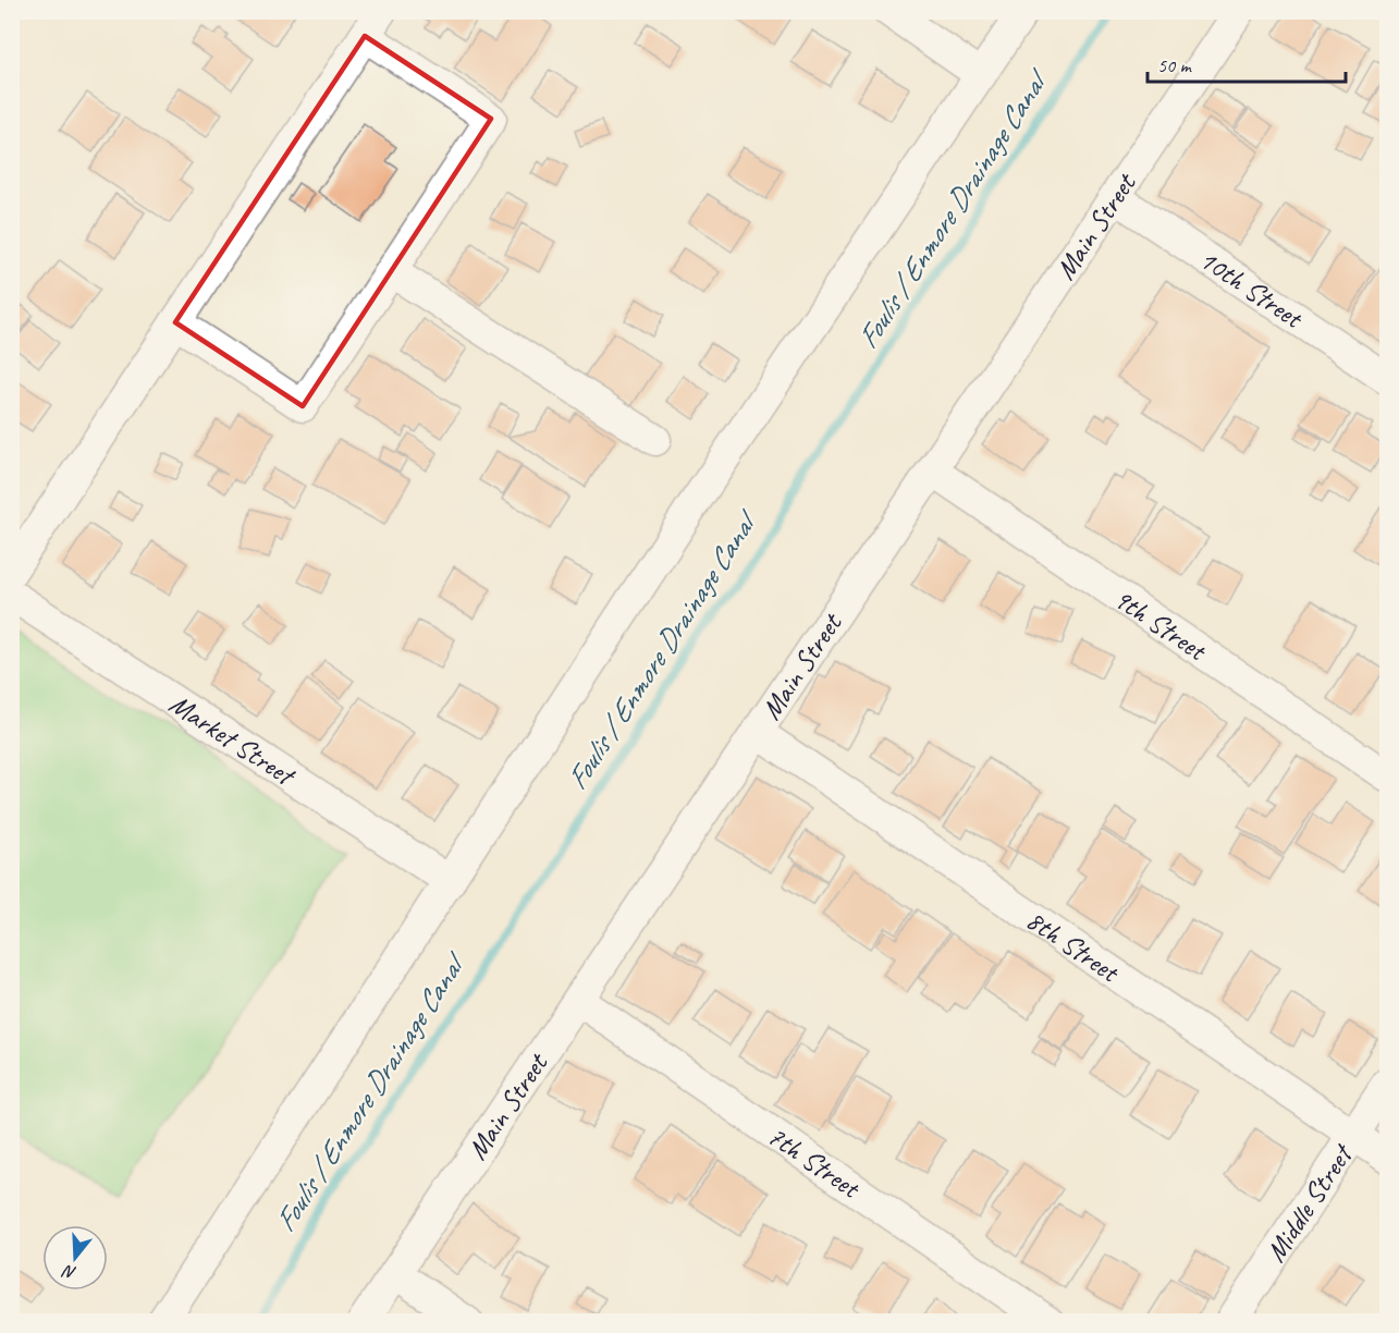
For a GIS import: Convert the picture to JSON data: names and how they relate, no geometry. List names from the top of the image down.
{
  "streets": {
    "street": [
      "Main Street",
      "10th Street",
      "9th Street",
      "Market Street",
      "8th Street",
      "7th Street",
      "Middle Street"
    ]
  },
  "crossings": [
    ["Main Street", "10th Street"],
    ["Main Street", "9th Street"],
    ["Main Street", "8th Street"],
    ["Main Street", "7th Street"],
    ["8th Street", "Middle Street"]
  ],
  "water": ["Foulis / Enmore Drainage Canal"],
  "scale_bar": "50 m",
  "north": "bottom"
}
